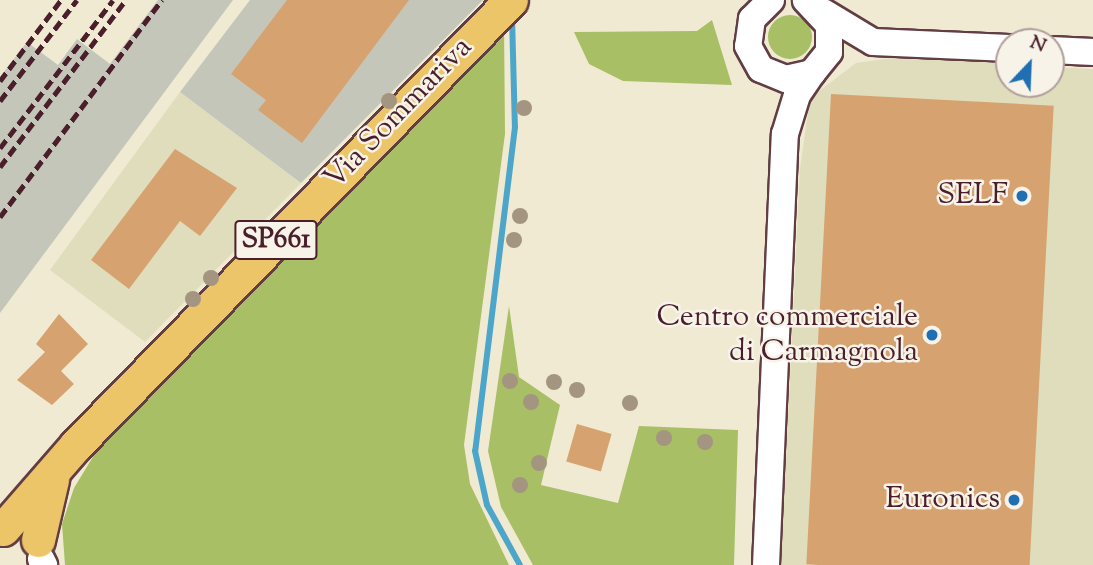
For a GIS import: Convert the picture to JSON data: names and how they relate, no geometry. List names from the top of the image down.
{
  "streets": {
    "main road": ["Via Sommariva", "SP661"]
  },
  "places": ["SELF", "Centro commerciale di Carmagnola", "Euronics"],
  "north": "top right"
}
